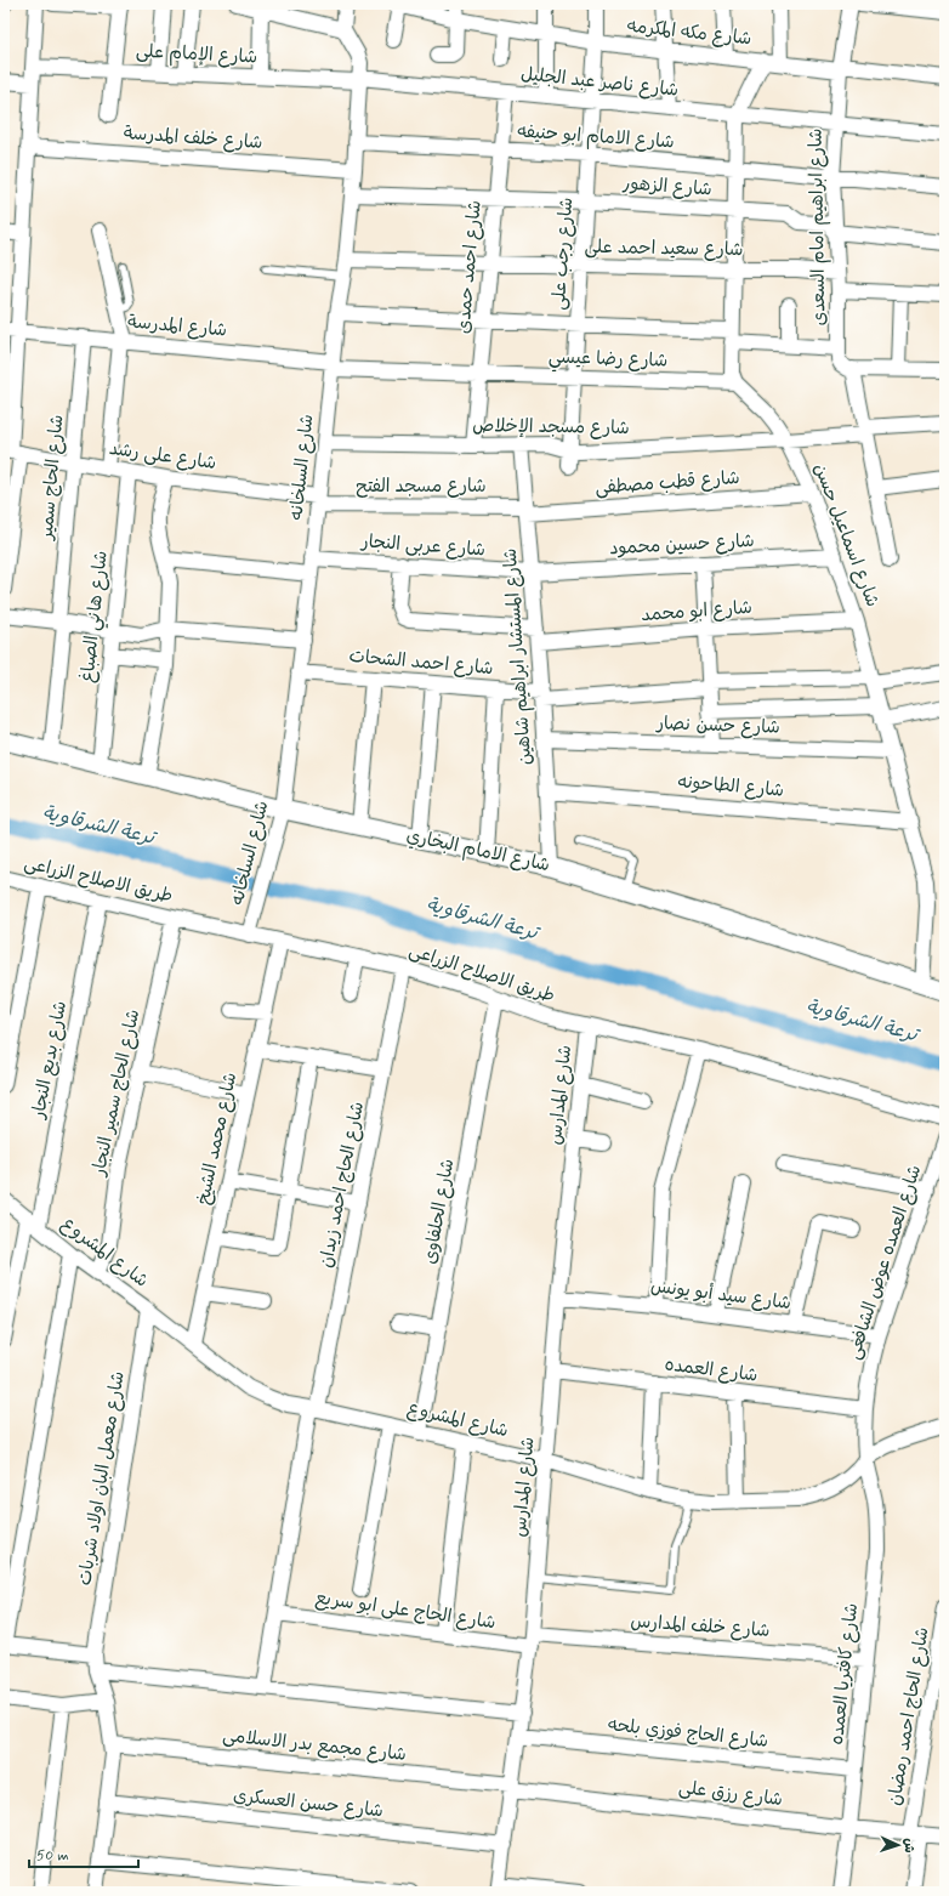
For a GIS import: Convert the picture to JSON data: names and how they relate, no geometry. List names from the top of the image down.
{
  "streets": {
    "street": [
      "شارع مكه المكرمه",
      "شارع الإمام على",
      "شارع ناصر عبد الجليل",
      "شارع الامام ابو حنيفه",
      "شارع خلف المدرسة",
      "شارع الزهور",
      "شارع ابراهيم امام السعدى",
      "شارع سعيد احمد على",
      "شارع رجب على",
      "شارع احمد حمدى",
      "شارع المدرسة",
      "شارع رضا عيسي",
      "شارع مسجد الإخلاص",
      "شارع على رشد",
      "شارع السلخانه",
      "شارع الحاج سمير",
      "شارع قطب مصطفى",
      "شارع مسجد الفتح",
      "شارع اسماعيل حسن",
      "شارع حسين محمود",
      "شارع عربى النجار",
      "شارع ابو محمد",
      "شارع هاني الصباغ",
      "شارع المستشار ابراهيم شاهين",
      "شارع احمد الشحات",
      "شارع حسن نصار",
      "شارع الطاحونه",
      "شارع الامام البخاري",
      "طريق الاصلاح الزراعى",
      "شارع بديع النجار",
      "شارع الحاج سمير النجار",
      "شارع المدارس",
      "شارع محمد الشيخ",
      "شارع الحاج احمد زيدان",
      "شارع الحلفاوى",
      "شارع المشروع",
      "شارع العمده عوض الشافعى",
      "شارع سيد أبو يونس",
      "شارع العمده",
      "شارع معمل البان اولاد شربات",
      "شارع الحاج على ابو سريع",
      "شارع خلف المدارس",
      "شارع كافتريا العمده",
      "شارع الحاج احمد رمضان",
      "شارع الحاج فوزي بلحه",
      "شارع مجمع بدر الاسلامى",
      "شارع رزق على",
      "شارع حسن العسكرى"
    ]
  },
  "crossings": [
    ["شارع مكه المكرمه", "شارع ابراهيم امام السعدى"],
    ["شارع مكه المكرمه", "شارع رجب على"],
    ["شارع الإمام على", "شارع ناصر عبد الجليل"],
    ["شارع الإمام على", "شارع السلخانه"],
    ["شارع ناصر عبد الجليل", "شارع ابراهيم امام السعدى"],
    ["شارع ناصر عبد الجليل", "شارع رجب على"],
    ["شارع ناصر عبد الجليل", "شارع احمد حمدى"],
    ["شارع ناصر عبد الجليل", "شارع السلخانه"],
    ["شارع الامام ابو حنيفه", "شارع ابراهيم امام السعدى"],
    ["شارع الامام ابو حنيفه", "شارع رجب على"],
    ["شارع الامام ابو حنيفه", "شارع احمد حمدى"],
    ["شارع الامام ابو حنيفه", "شارع السلخانه"],
    ["شارع خلف المدرسة", "شارع السلخانه"],
    ["شارع الزهور", "شارع ابراهيم امام السعدى"],
    ["شارع الزهور", "شارع رجب على"],
    ["شارع الزهور", "شارع احمد حمدى"],
    ["شارع الزهور", "شارع السلخانه"],
    ["شارع ابراهيم امام السعدى", "شارع سعيد احمد على"],
    ["شارع ابراهيم امام السعدى", "شارع مسجد الإخلاص"],
    ["شارع سعيد احمد على", "شارع رجب على"],
    ["شارع سعيد احمد على", "شارع احمد حمدى"],
    ["شارع سعيد احمد على", "شارع السلخانه"],
    ["شارع رجب على", "شارع رضا عيسي"],
    ["شارع رجب على", "شارع مسجد الإخلاص"],
    ["شارع احمد حمدى", "شارع المدرسة"],
    ["شارع احمد حمدى", "شارع رضا عيسي"],
    ["شارع احمد حمدى", "شارع مسجد الإخلاص"],
    ["شارع المدرسة", "شارع رضا عيسي"],
    ["شارع المدرسة", "شارع السلخانه"],
    ["شارع المدرسة", "شارع الحاج سمير"],
    ["شارع رضا عيسي", "شارع اسماعيل حسن"],
    ["شارع مسجد الإخلاص", "شارع السلخانه"],
    ["شارع مسجد الإخلاص", "شارع اسماعيل حسن"],
    ["شارع مسجد الإخلاص", "شارع المستشار ابراهيم شاهين"],
    ["شارع على رشد", "شارع السلخانه"],
    ["شارع على رشد", "شارع الحاج سمير"],
    ["شارع على رشد", "شارع مسجد الفتح"],
    ["شارع على رشد", "شارع هاني الصباغ"],
    ["شارع السلخانه", "شارع مسجد الفتح"],
    ["شارع السلخانه", "شارع عربى النجار"],
    ["شارع السلخانه", "شارع احمد الشحات"],
    ["شارع السلخانه", "شارع الامام البخاري"],
    ["شارع السلخانه", "طريق الاصلاح الزراعى"],
    ["شارع الحاج سمير", "شارع الامام البخاري"],
    ["شارع قطب مصطفى", "شارع مسجد الفتح"],
    ["شارع قطب مصطفى", "شارع اسماعيل حسن"],
    ["شارع قطب مصطفى", "شارع المستشار ابراهيم شاهين"],
    ["شارع مسجد الفتح", "شارع المستشار ابراهيم شاهين"],
    ["شارع اسماعيل حسن", "شارع حسين محمود"],
    ["شارع اسماعيل حسن", "شارع ابو محمد"],
    ["شارع اسماعيل حسن", "شارع احمد الشحات"],
    ["شارع اسماعيل حسن", "شارع حسن نصار"],
    ["شارع اسماعيل حسن", "شارع الطاحونه"],
    ["شارع اسماعيل حسن", "شارع الامام البخاري"],
    ["شارع حسين محمود", "شارع عربى النجار"],
    ["شارع حسين محمود", "شارع المستشار ابراهيم شاهين"],
    ["شارع عربى النجار", "شارع ابو محمد"],
    ["شارع عربى النجار", "شارع المستشار ابراهيم شاهين"],
    ["شارع ابو محمد", "شارع المستشار ابراهيم شاهين"],
    ["شارع هاني الصباغ", "شارع الامام البخاري"],
    ["شارع المستشار ابراهيم شاهين", "شارع احمد الشحات"],
    ["شارع المستشار ابراهيم شاهين", "شارع حسن نصار"],
    ["شارع المستشار ابراهيم شاهين", "شارع الطاحونه"],
    ["شارع المستشار ابراهيم شاهين", "شارع الامام البخاري"],
    ["طريق الاصلاح الزراعى", "شارع بديع النجار"],
    ["طريق الاصلاح الزراعى", "شارع الحاج سمير النجار"],
    ["طريق الاصلاح الزراعى", "شارع المدارس"],
    ["طريق الاصلاح الزراعى", "شارع محمد الشيخ"],
    ["طريق الاصلاح الزراعى", "شارع الحاج احمد زيدان"],
    ["طريق الاصلاح الزراعى", "شارع الحلفاوى"],
    ["شارع بديع النجار", "شارع المشروع"],
    ["شارع الحاج سمير النجار", "شارع المشروع"],
    ["شارع المدارس", "شارع المشروع"],
    ["شارع المدارس", "شارع سيد أبو يونس"],
    ["شارع المدارس", "شارع العمده"],
    ["شارع المدارس", "شارع الحاج على ابو سريع"],
    ["شارع المدارس", "شارع خلف المدارس"],
    ["شارع المدارس", "شارع الحاج فوزي بلحه"],
    ["شارع المدارس", "شارع مجمع بدر الاسلامى"],
    ["شارع المدارس", "شارع رزق على"],
    ["شارع المدارس", "شارع حسن العسكرى"],
    ["شارع محمد الشيخ", "شارع المشروع"],
    ["شارع الحاج احمد زيدان", "شارع المشروع"],
    ["شارع الحاج احمد زيدان", "شارع الحاج على ابو سريع"],
    ["شارع الحلفاوى", "شارع المشروع"],
    ["شارع المشروع", "شارع العمده عوض الشافعى"],
    ["شارع المشروع", "شارع معمل البان اولاد شربات"],
    ["شارع المشروع", "شارع كافتريا العمده"],
    ["شارع العمده عوض الشافعى", "شارع سيد أبو يونس"],
    ["شارع العمده عوض الشافعى", "شارع العمده"],
    ["شارع العمده عوض الشافعى", "شارع كافتريا العمده"],
    ["شارع معمل البان اولاد شربات", "شارع مجمع بدر الاسلامى"],
    ["شارع معمل البان اولاد شربات", "شارع حسن العسكرى"],
    ["شارع الحاج على ابو سريع", "شارع خلف المدارس"],
    ["شارع خلف المدارس", "شارع كافتريا العمده"],
    ["شارع كافتريا العمده", "شارع الحاج فوزي بلحه"],
    ["شارع كافتريا العمده", "شارع رزق على"],
    ["شارع الحاج احمد رمضان", "شارع رزق على"],
    ["شارع مجمع بدر الاسلامى", "شارع رزق على"]
  ],
  "water": ["ترعة الشرقاوية"],
  "scale_bar": "50 m",
  "north": "right"
}
